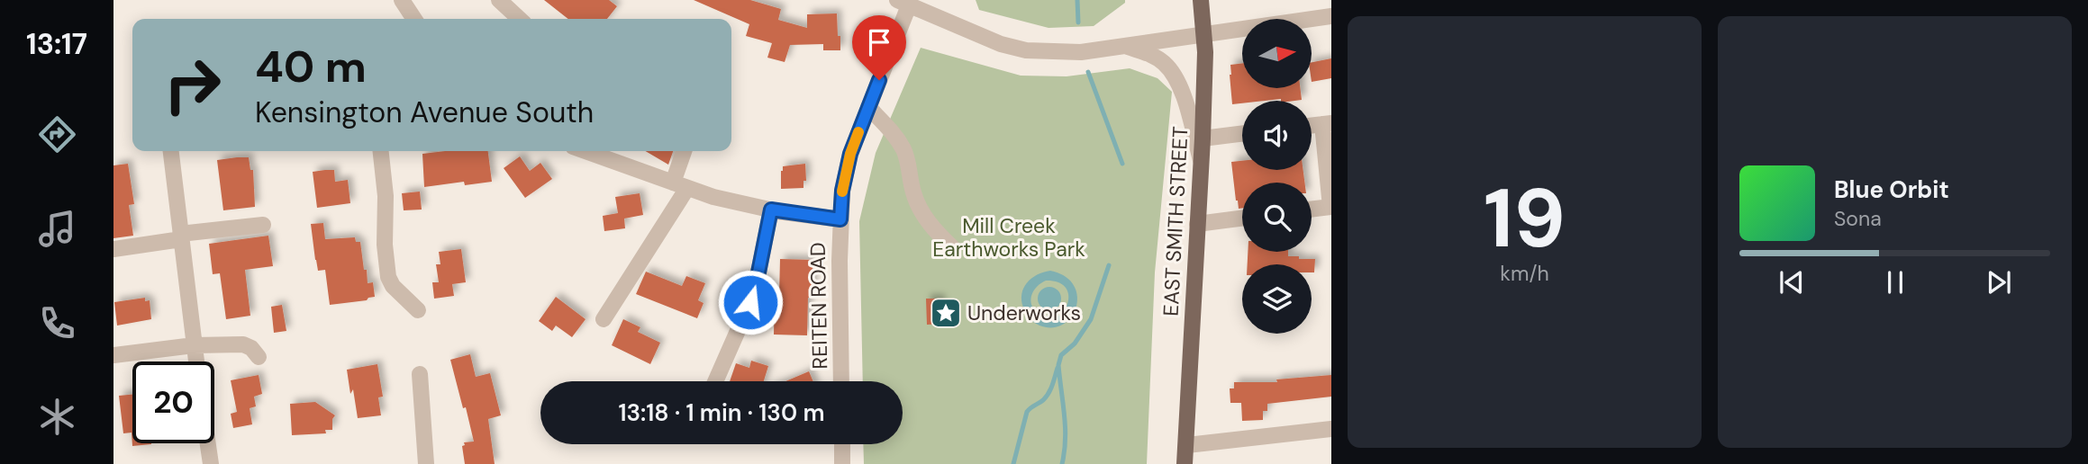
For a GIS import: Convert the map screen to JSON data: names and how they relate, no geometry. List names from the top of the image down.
{
  "streets": {
    "main road": ["EAST SMITH STREET"],
    "street": ["REITEN ROAD"]
  },
  "parks": ["Mill Creek Earthworks Park"],
  "places": {
    "place": ["Underworks"]
  },
  "north": "right",
  "page": {
    "tabs": "13:17",
    "tile": ["19", "km/h"],
    "turn": ["40 m", "Kensington Avenue South"],
    "song": ["Blue Orbit", "Sona"],
    "limit": "20",
    "trip": "13:18 · 1 min · 130 m"
  }
}
